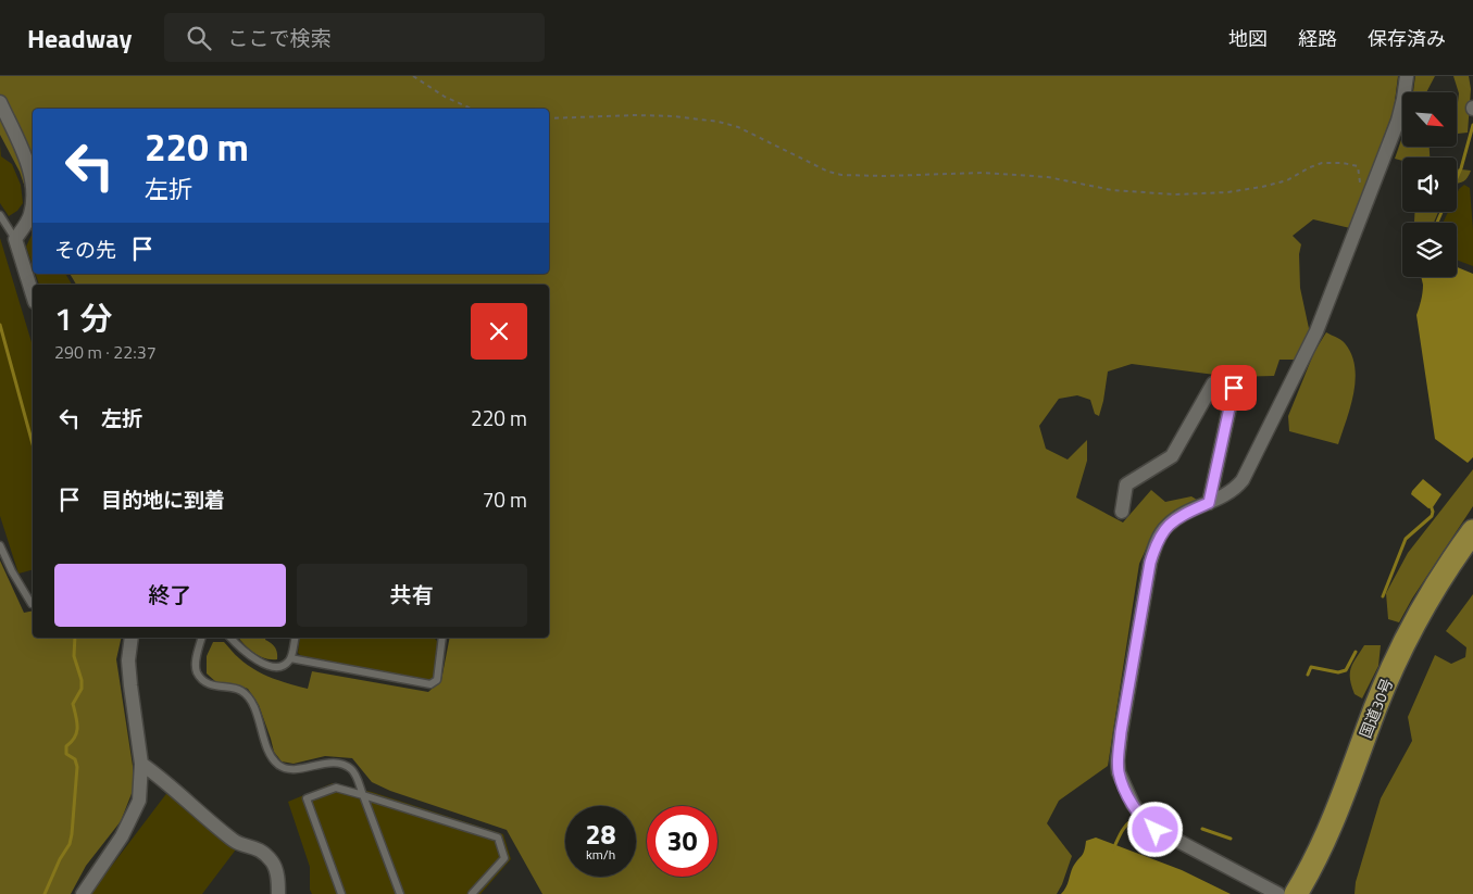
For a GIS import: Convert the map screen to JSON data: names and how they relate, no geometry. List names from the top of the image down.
{
  "streets": {
    "highway": ["国道30号"]
  },
  "north": "bottom right",
  "page": {
    "header": "Headway",
    "search": "ここで検索",
    "nav": ["地図", "経路", "保存済み"],
    "turn": ["220 m", "左折"],
    "then": "その先",
    "heading": ["1 分", "290 m · 22:37"],
    "list": [
      {
        "name": "左折",
        "value": "220 m"
      },
      {
        "name": "目的地に到着",
        "value": "70 m"
      }
    ],
    "buttons": ["終了", "共有"],
    "speed": "28 km/h",
    "limit": "30"
  }
}
